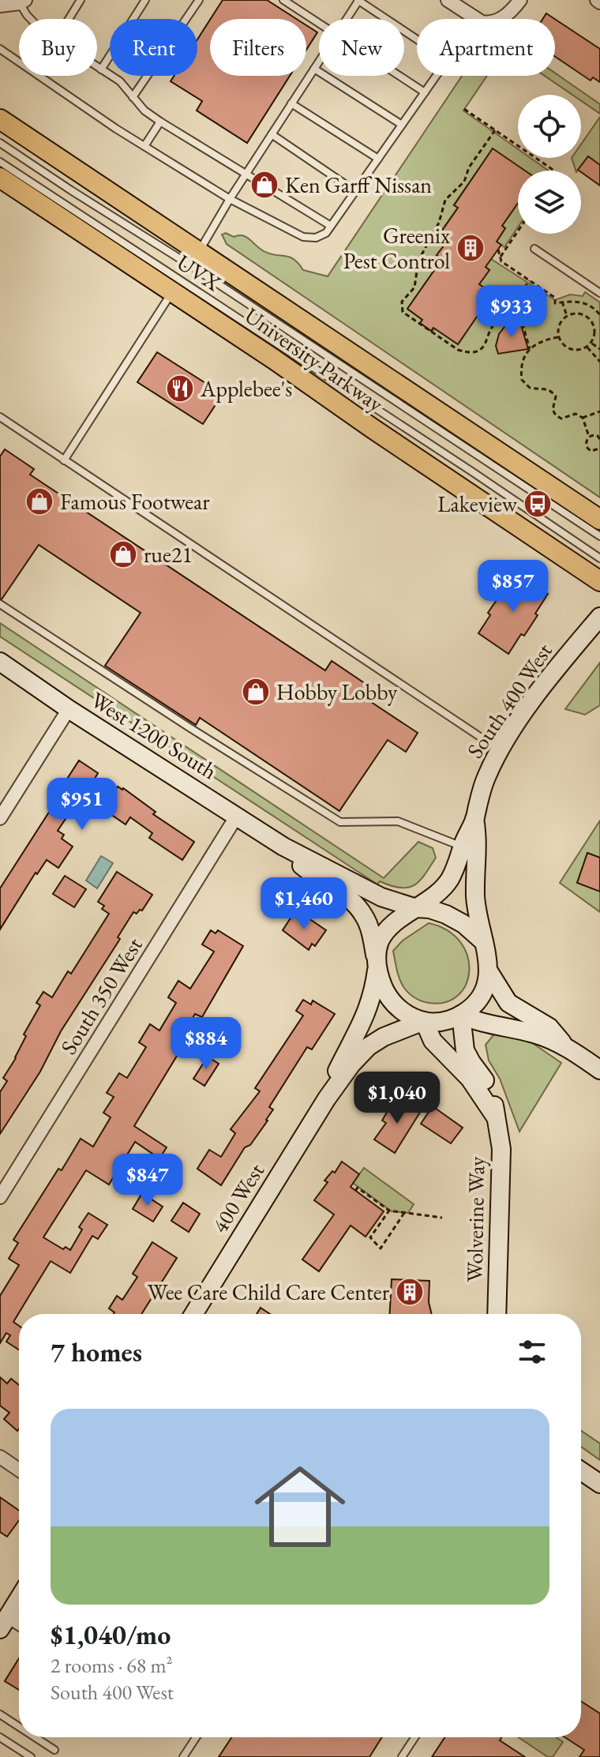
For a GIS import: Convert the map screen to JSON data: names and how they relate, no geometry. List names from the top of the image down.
{
  "streets": {
    "main road": [
      "University Parkway",
      "South 400 West",
      "West 1200 South",
      "400 West",
      "Wolverine Way"
    ],
    "street": ["South 350 West"],
    "lane": ["UVX"]
  },
  "crossings": [
    ["South 400 West", "West 1200 South"],
    ["South 400 West", "Wolverine Way"],
    ["West 1200 South", "South 350 West"],
    ["West 1200 South", "Wolverine Way"]
  ],
  "places": {
    "shop": [
      "Ken Garff Nissan",
      "Famous Footwear",
      "rue21",
      "Hobby Lobby"
    ],
    "building": ["Greenix Pest Control", "Wee Care Child Care Center"],
    "restaurant": ["Applebee's"],
    "bus stop": ["Lakeview"]
  },
  "page": {
    "chip": [
      "Buy",
      "Rent",
      "Filters",
      "New",
      "Apartment"
    ],
    "price": [
      "$933",
      "$857",
      "$951",
      "$1,460",
      "$884",
      "$1,040",
      "$847"
    ],
    "heading": "7 homes",
    "list": [
      {
        "name": "$1,040/mo",
        "note": "2 rooms · 68 m² · South 400 West"
      }
    ]
  }
}
